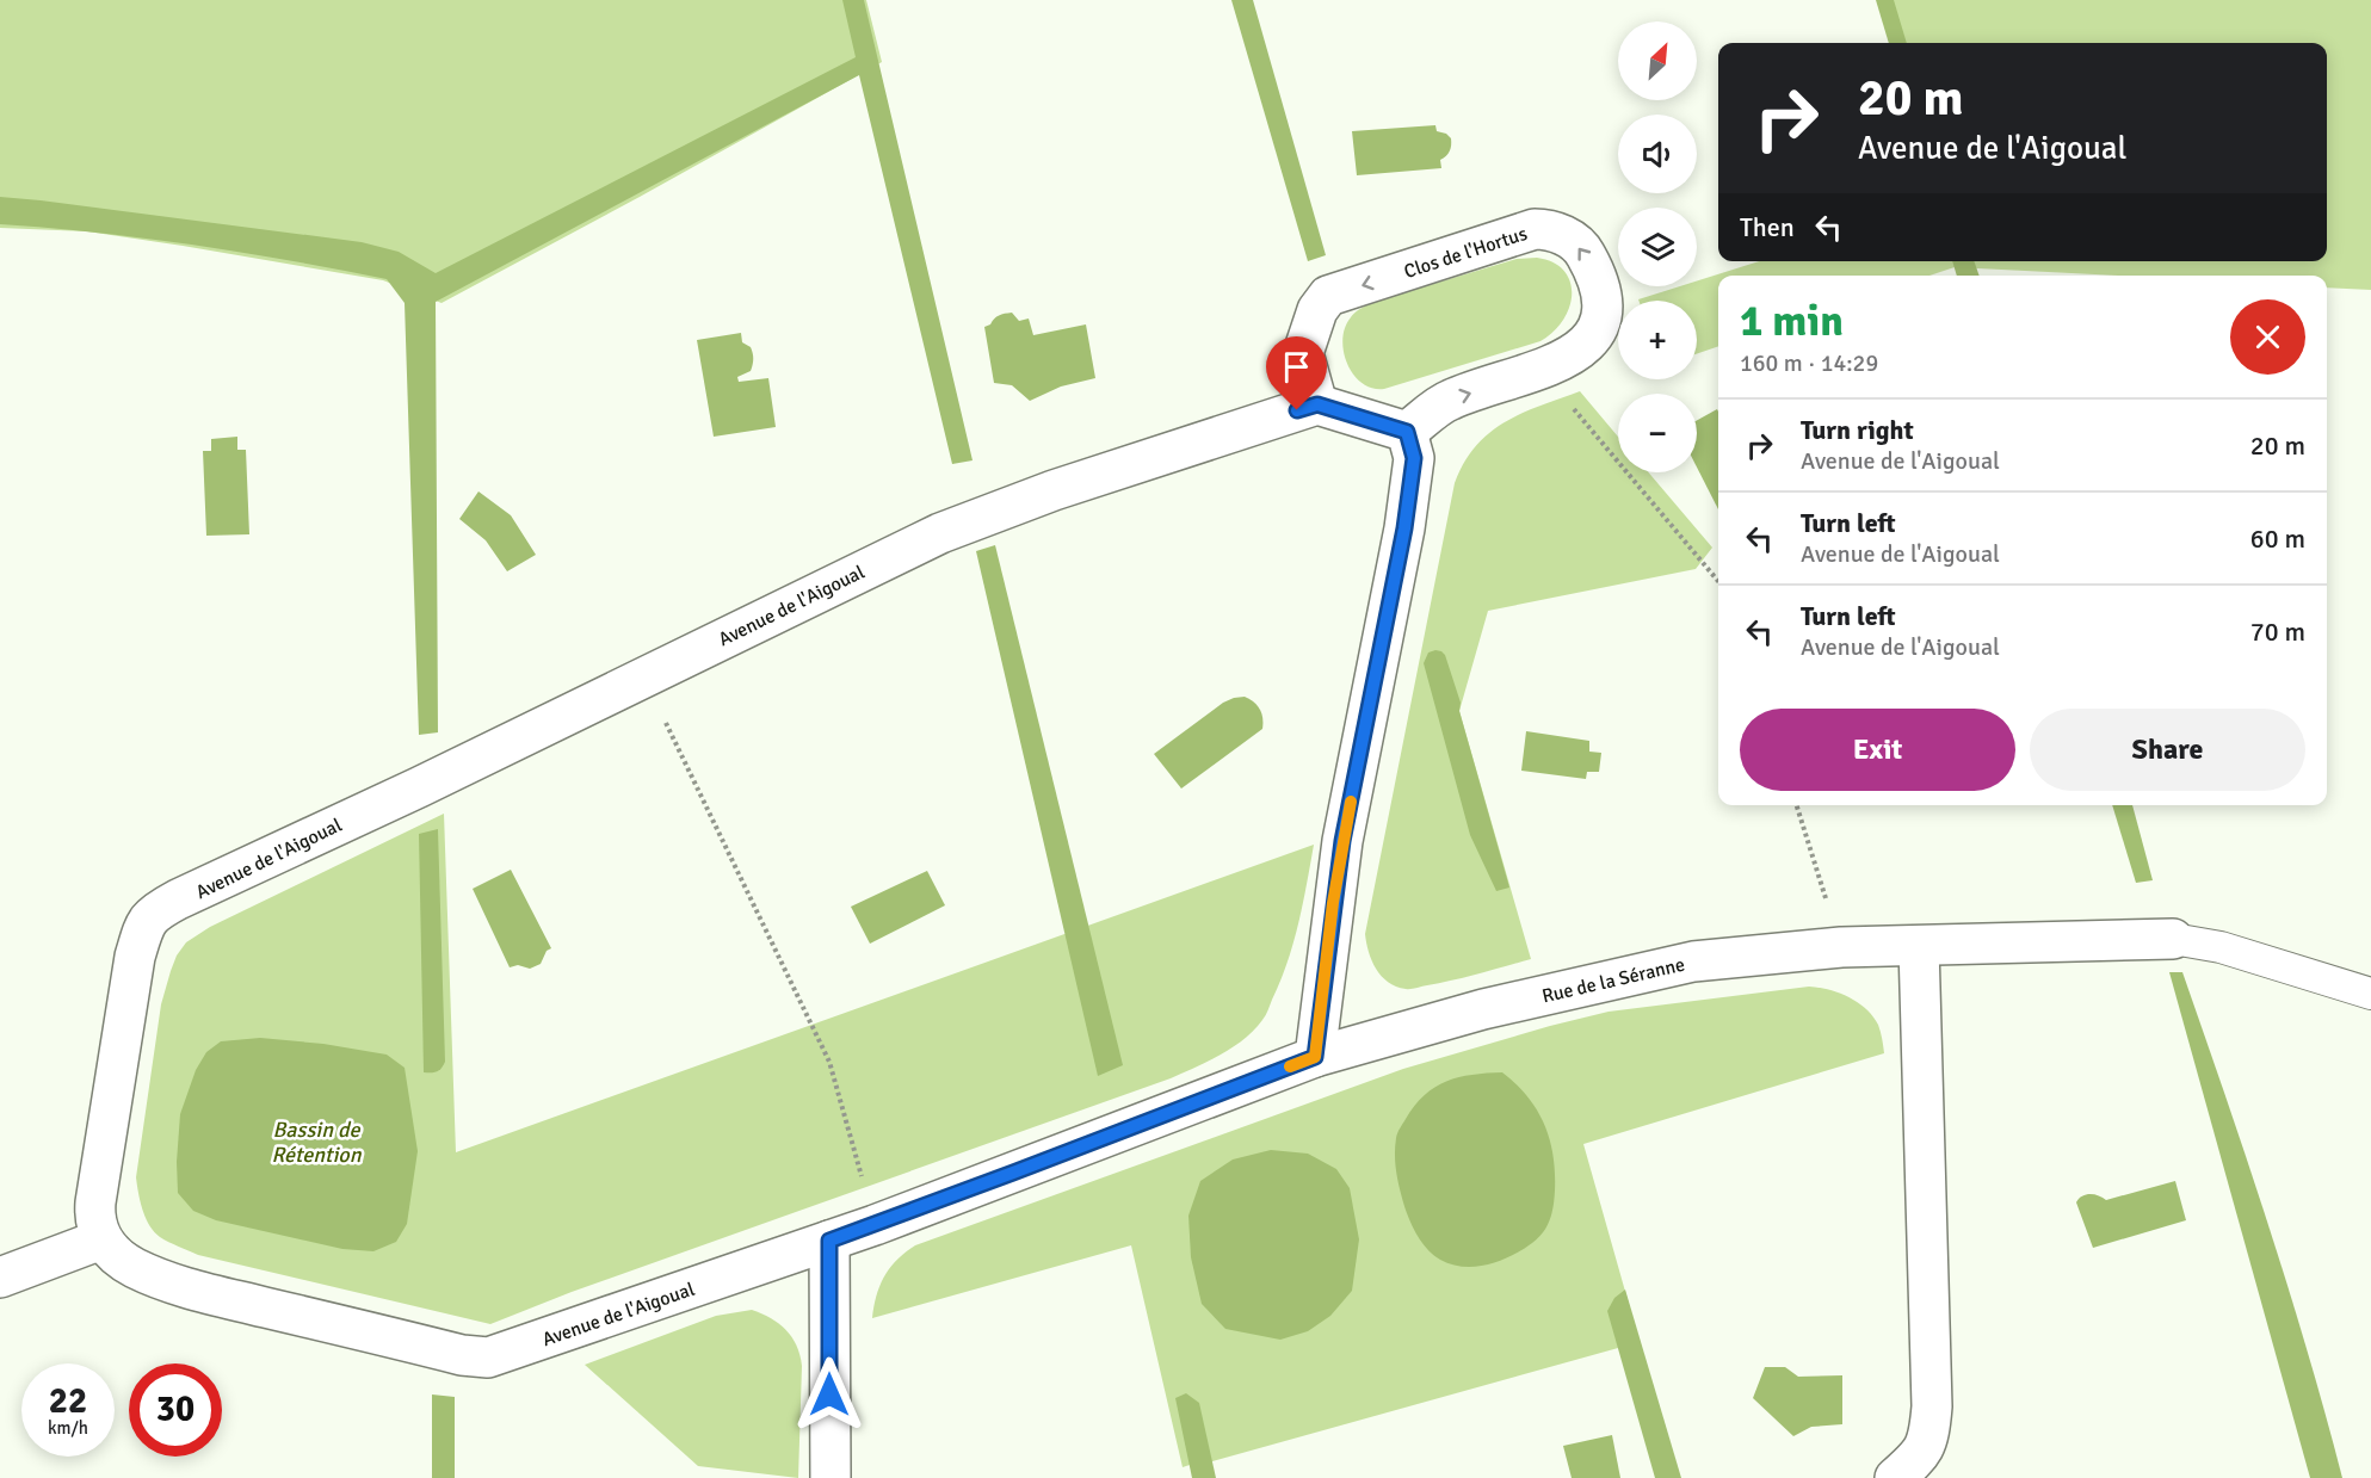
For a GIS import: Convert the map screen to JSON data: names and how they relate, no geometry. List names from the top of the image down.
{
  "streets": {
    "street": ["Clos de l'Hortus", "Avenue de l'Aigoual", "Rue de la Séranne"]
  },
  "crossings": [
    ["Clos de l'Hortus", "Avenue de l'Aigoual"],
    ["Avenue de l'Aigoual", "Rue de la Séranne"]
  ],
  "water": ["Bassin de Rétention"],
  "north": "top right",
  "page": {
    "map_buttons": ["+", "−"],
    "turn": ["20 m", "Avenue de l'Aigoual"],
    "then": "Then",
    "heading": ["1 min", "160 m · 14:29"],
    "list": [
      {
        "name": "Turn right",
        "note": "Avenue de l'Aigoual",
        "value": "20 m"
      },
      {
        "name": "Turn left",
        "note": "Avenue de l'Aigoual",
        "value": "60 m"
      },
      {
        "name": "Turn left",
        "note": "Avenue de l'Aigoual",
        "value": "70 m"
      }
    ],
    "buttons": ["Exit", "Share"],
    "speed": "22 km/h",
    "limit": "30"
  }
}
